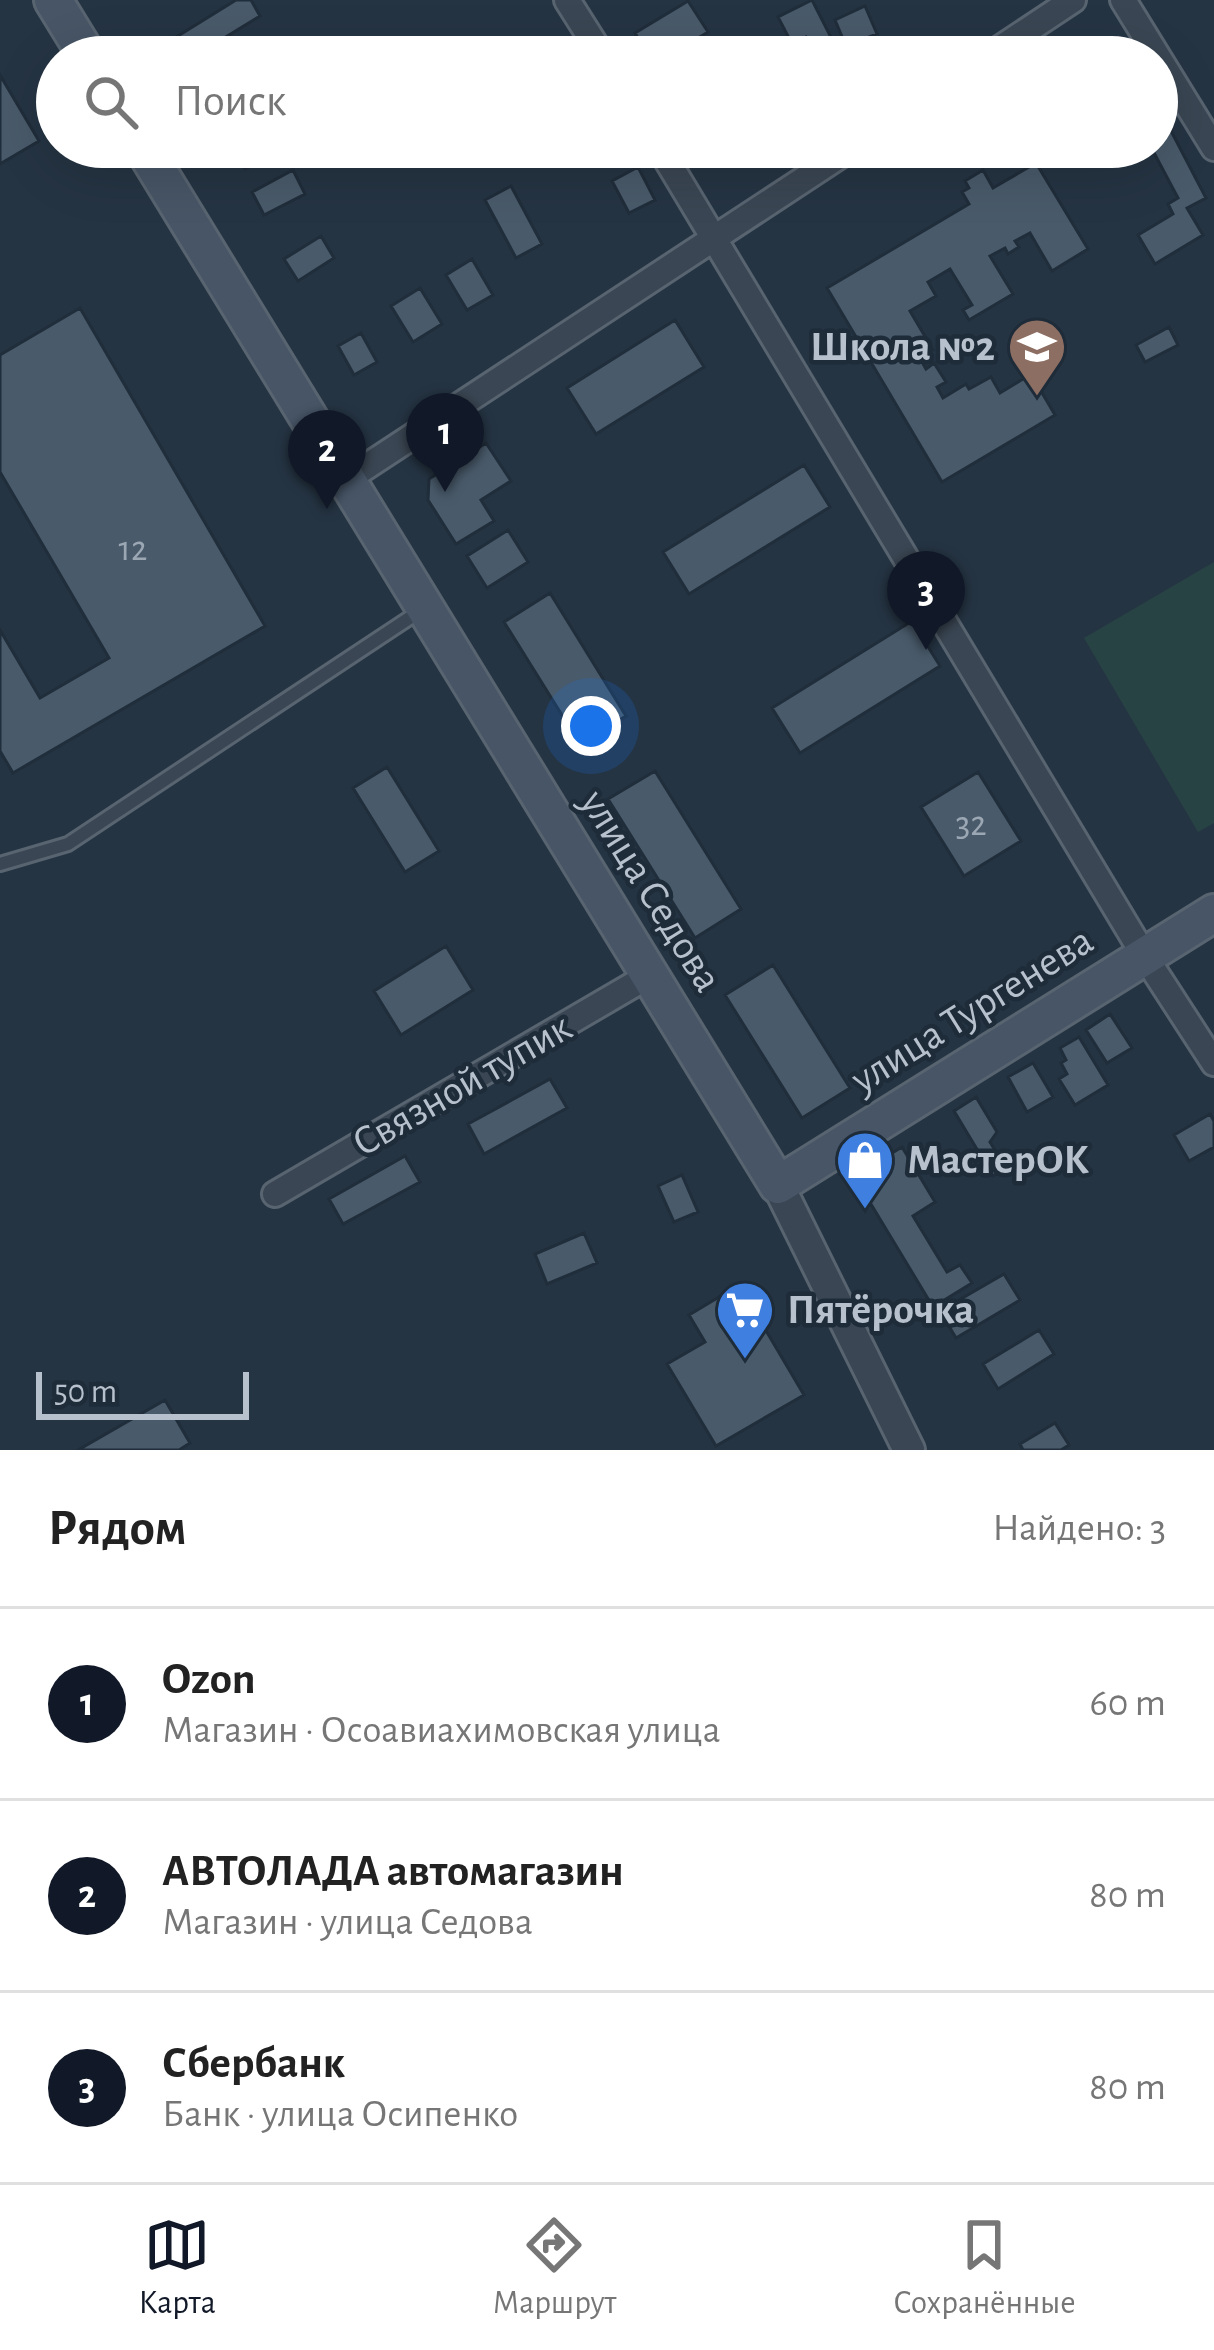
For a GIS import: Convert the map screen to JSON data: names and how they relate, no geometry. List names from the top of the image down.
{
  "streets": {
    "main road": ["улица Седова", "улица Тургенева"],
    "street": ["Связной тупик"]
  },
  "crossings": [
    ["улица Седова", "улица Тургенева"],
    ["улица Седова", "Связной тупик"]
  ],
  "places": {
    "school or university": ["Школа №2"],
    "shop": ["МастерОК"],
    "supermarket": ["Пятёрочка"]
  },
  "house_numbers": ["12", "32"],
  "scale_bar": "50 m",
  "page": {
    "search": "Поиск",
    "pins": ["1", "2", "3"],
    "scale": "50 m",
    "heading": ["Рядом", "Найдено: 3"],
    "list": [
      {
        "mark": "1",
        "name": "Ozon",
        "note": "Магазин · Осоавиахимовская улица",
        "value": "60 m"
      },
      {
        "mark": "2",
        "name": "АВТОЛАДА автомагазин",
        "note": "Магазин · улица Седова",
        "value": "80 m"
      },
      {
        "mark": "3",
        "name": "Сбербанк",
        "note": "Банк · улица Осипенко",
        "value": "80 m"
      }
    ],
    "nav": ["Карта", "Маршрут", "Сохранённые"]
  }
}
